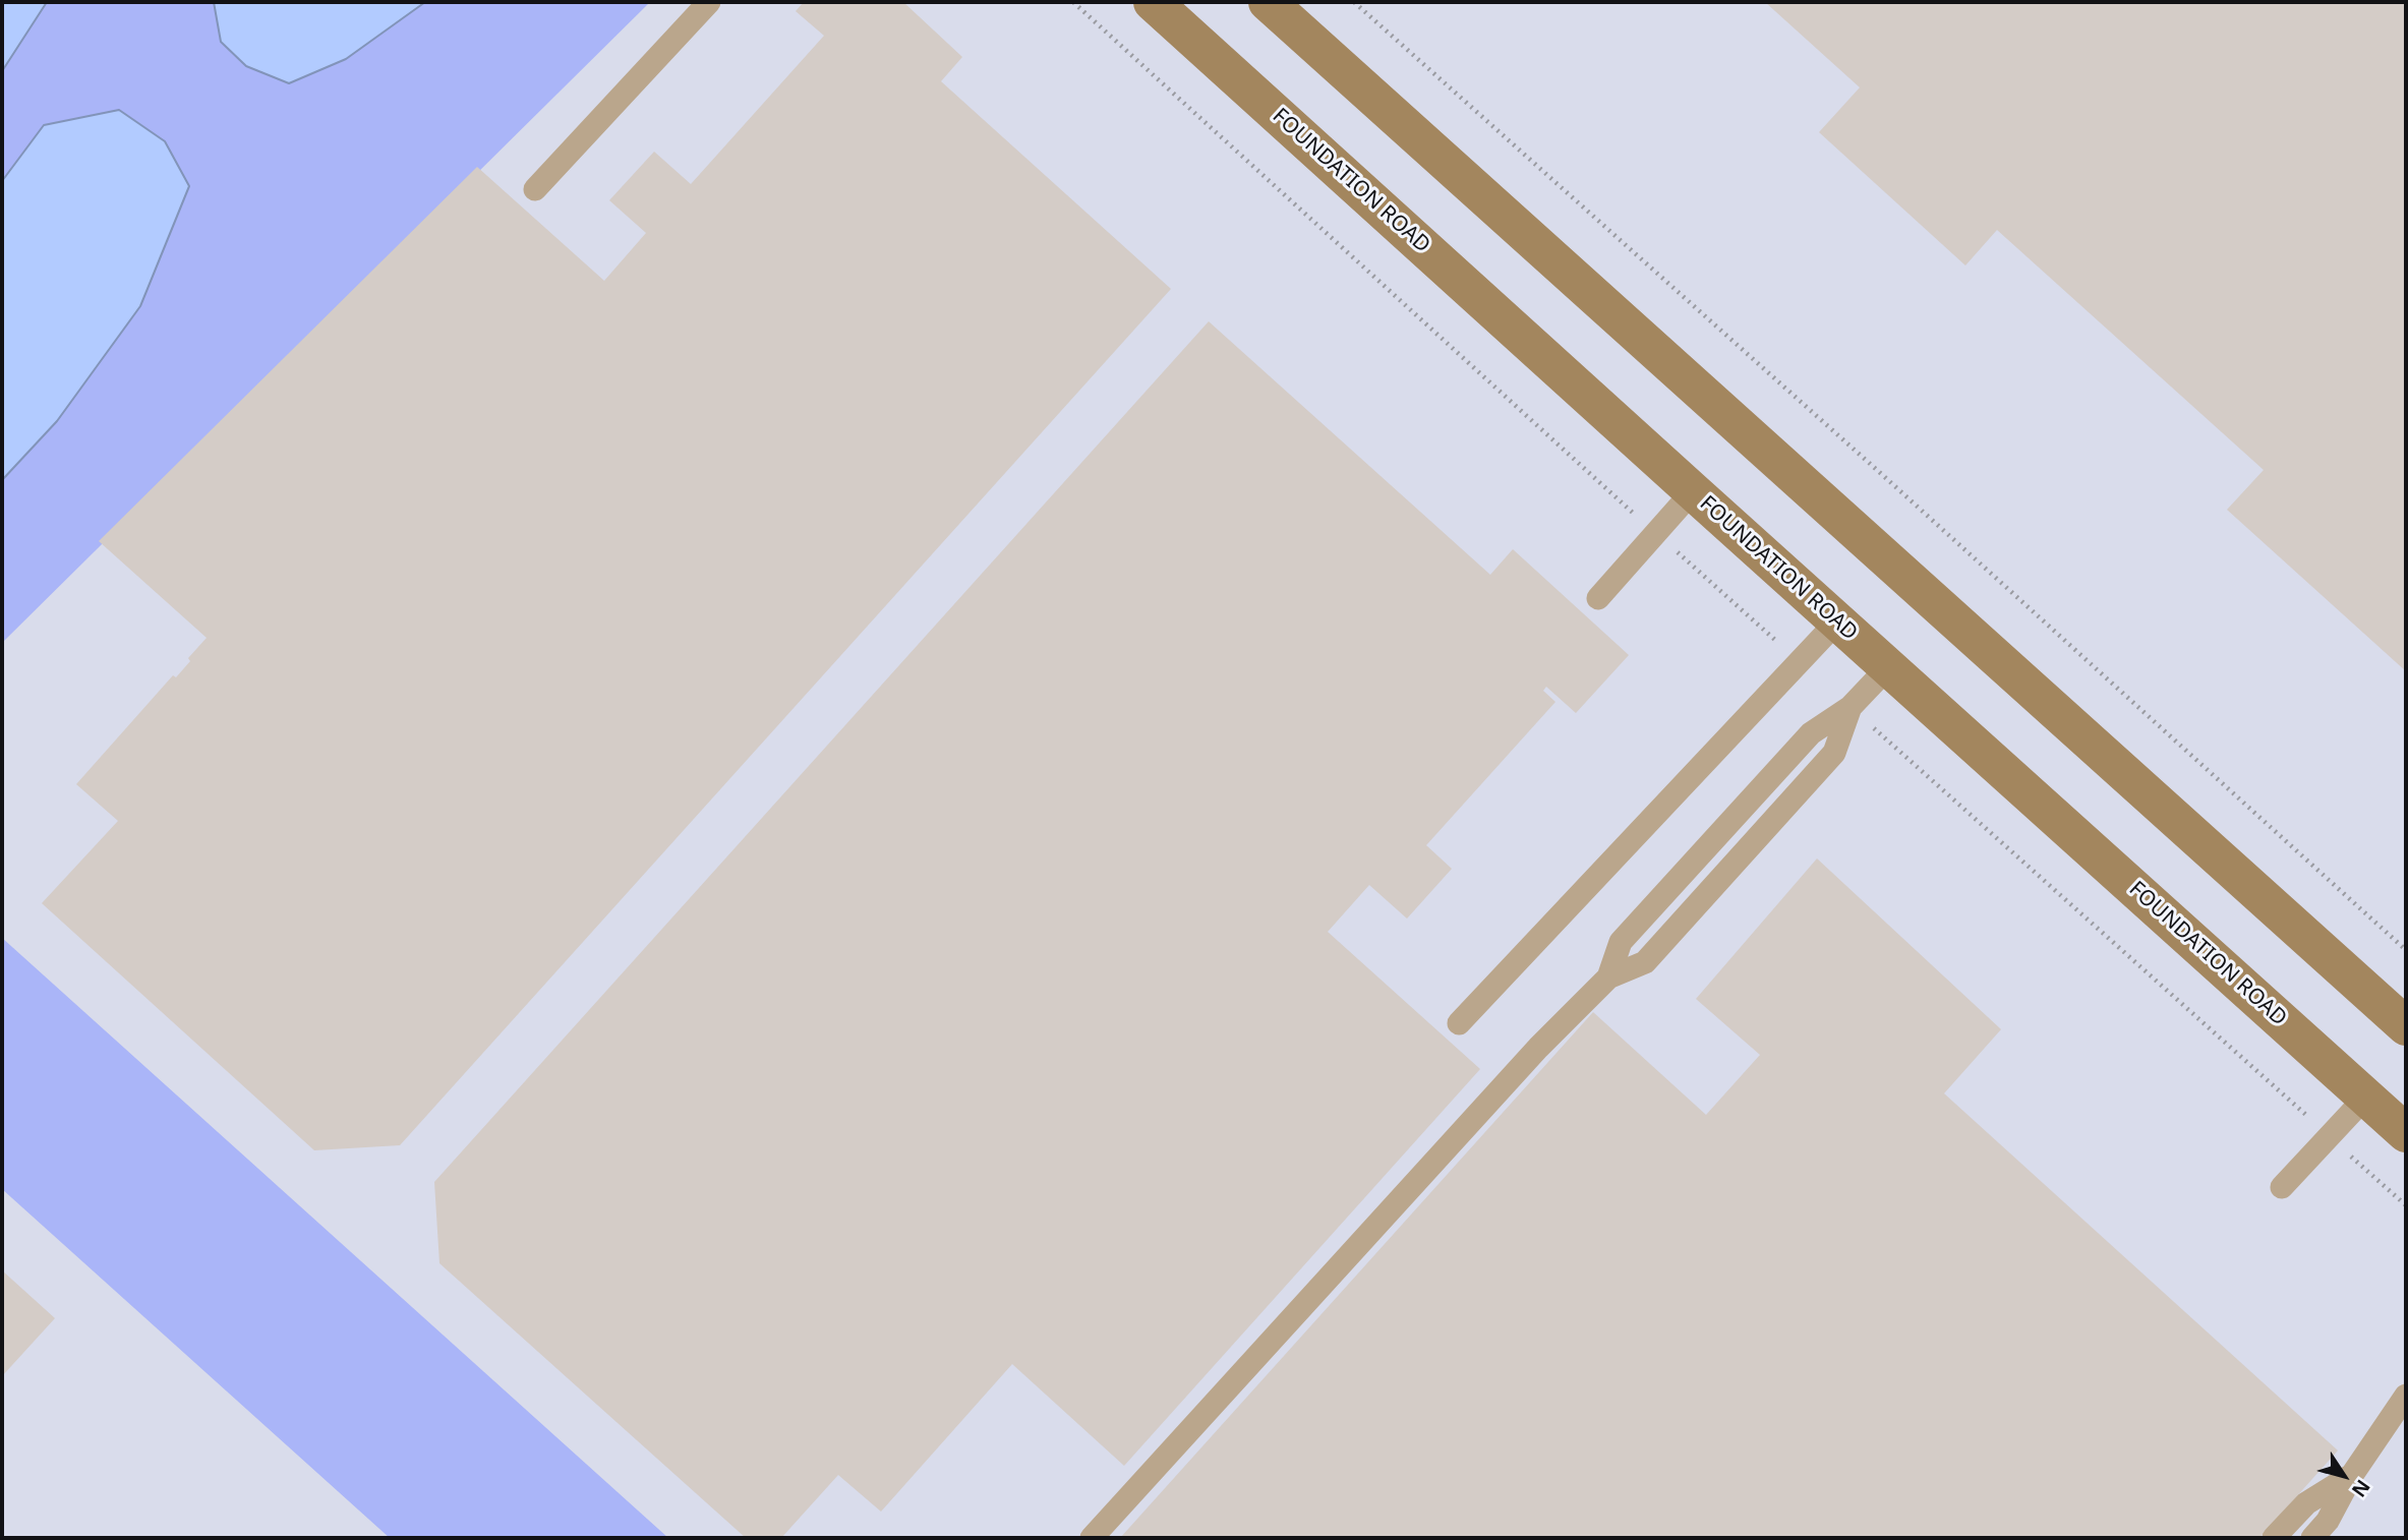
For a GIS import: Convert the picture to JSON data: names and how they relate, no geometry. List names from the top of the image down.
{
  "streets": {
    "street": ["FOUNDATION ROAD"]
  },
  "north": "bottom right"
}
